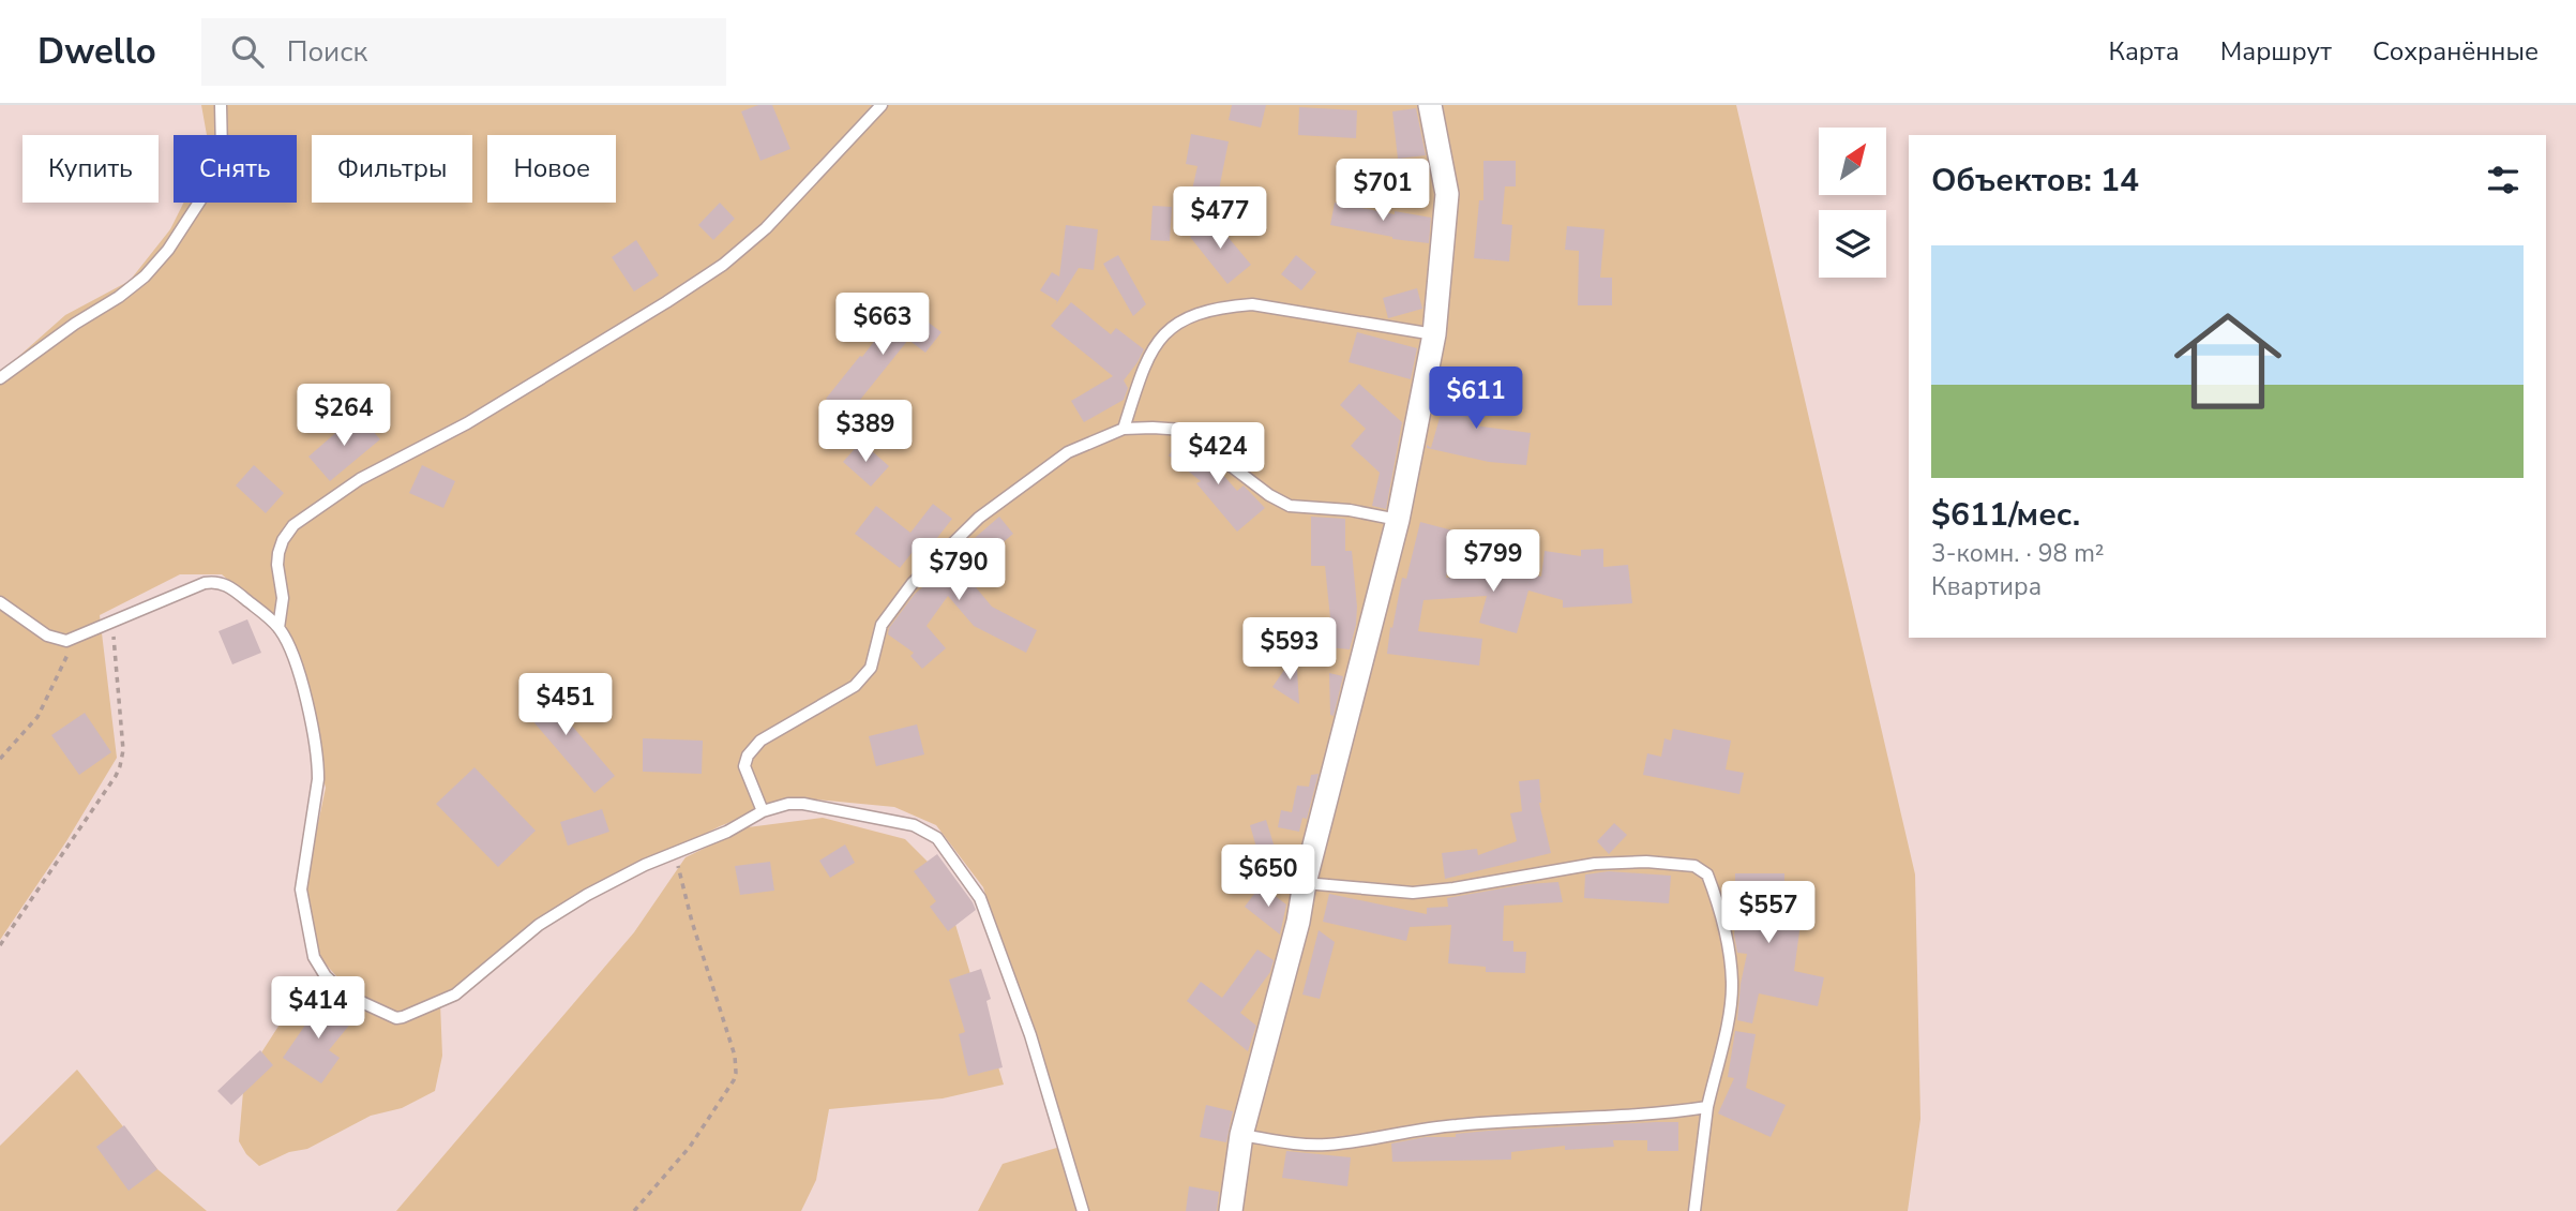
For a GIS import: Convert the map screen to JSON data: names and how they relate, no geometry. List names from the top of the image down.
{
  "north": "top right",
  "page": {
    "header": "Dwello",
    "search": "Поиск",
    "nav": ["Карта", "Маршрут", "Сохранённые"],
    "chip": [
      "Купить",
      "Снять",
      "Фильтры",
      "Новое"
    ],
    "heading": "Объектов: 14",
    "price": [
      "$701",
      "$477",
      "$663",
      "$611",
      "$264",
      "$389",
      "$424",
      "$799",
      "$790",
      "$593",
      "$451",
      "$650",
      "$557",
      "$414"
    ],
    "list": [
      {
        "name": "$611/мес.",
        "note": "3-комн. · 98 m² · Квартира"
      }
    ]
  }
}
